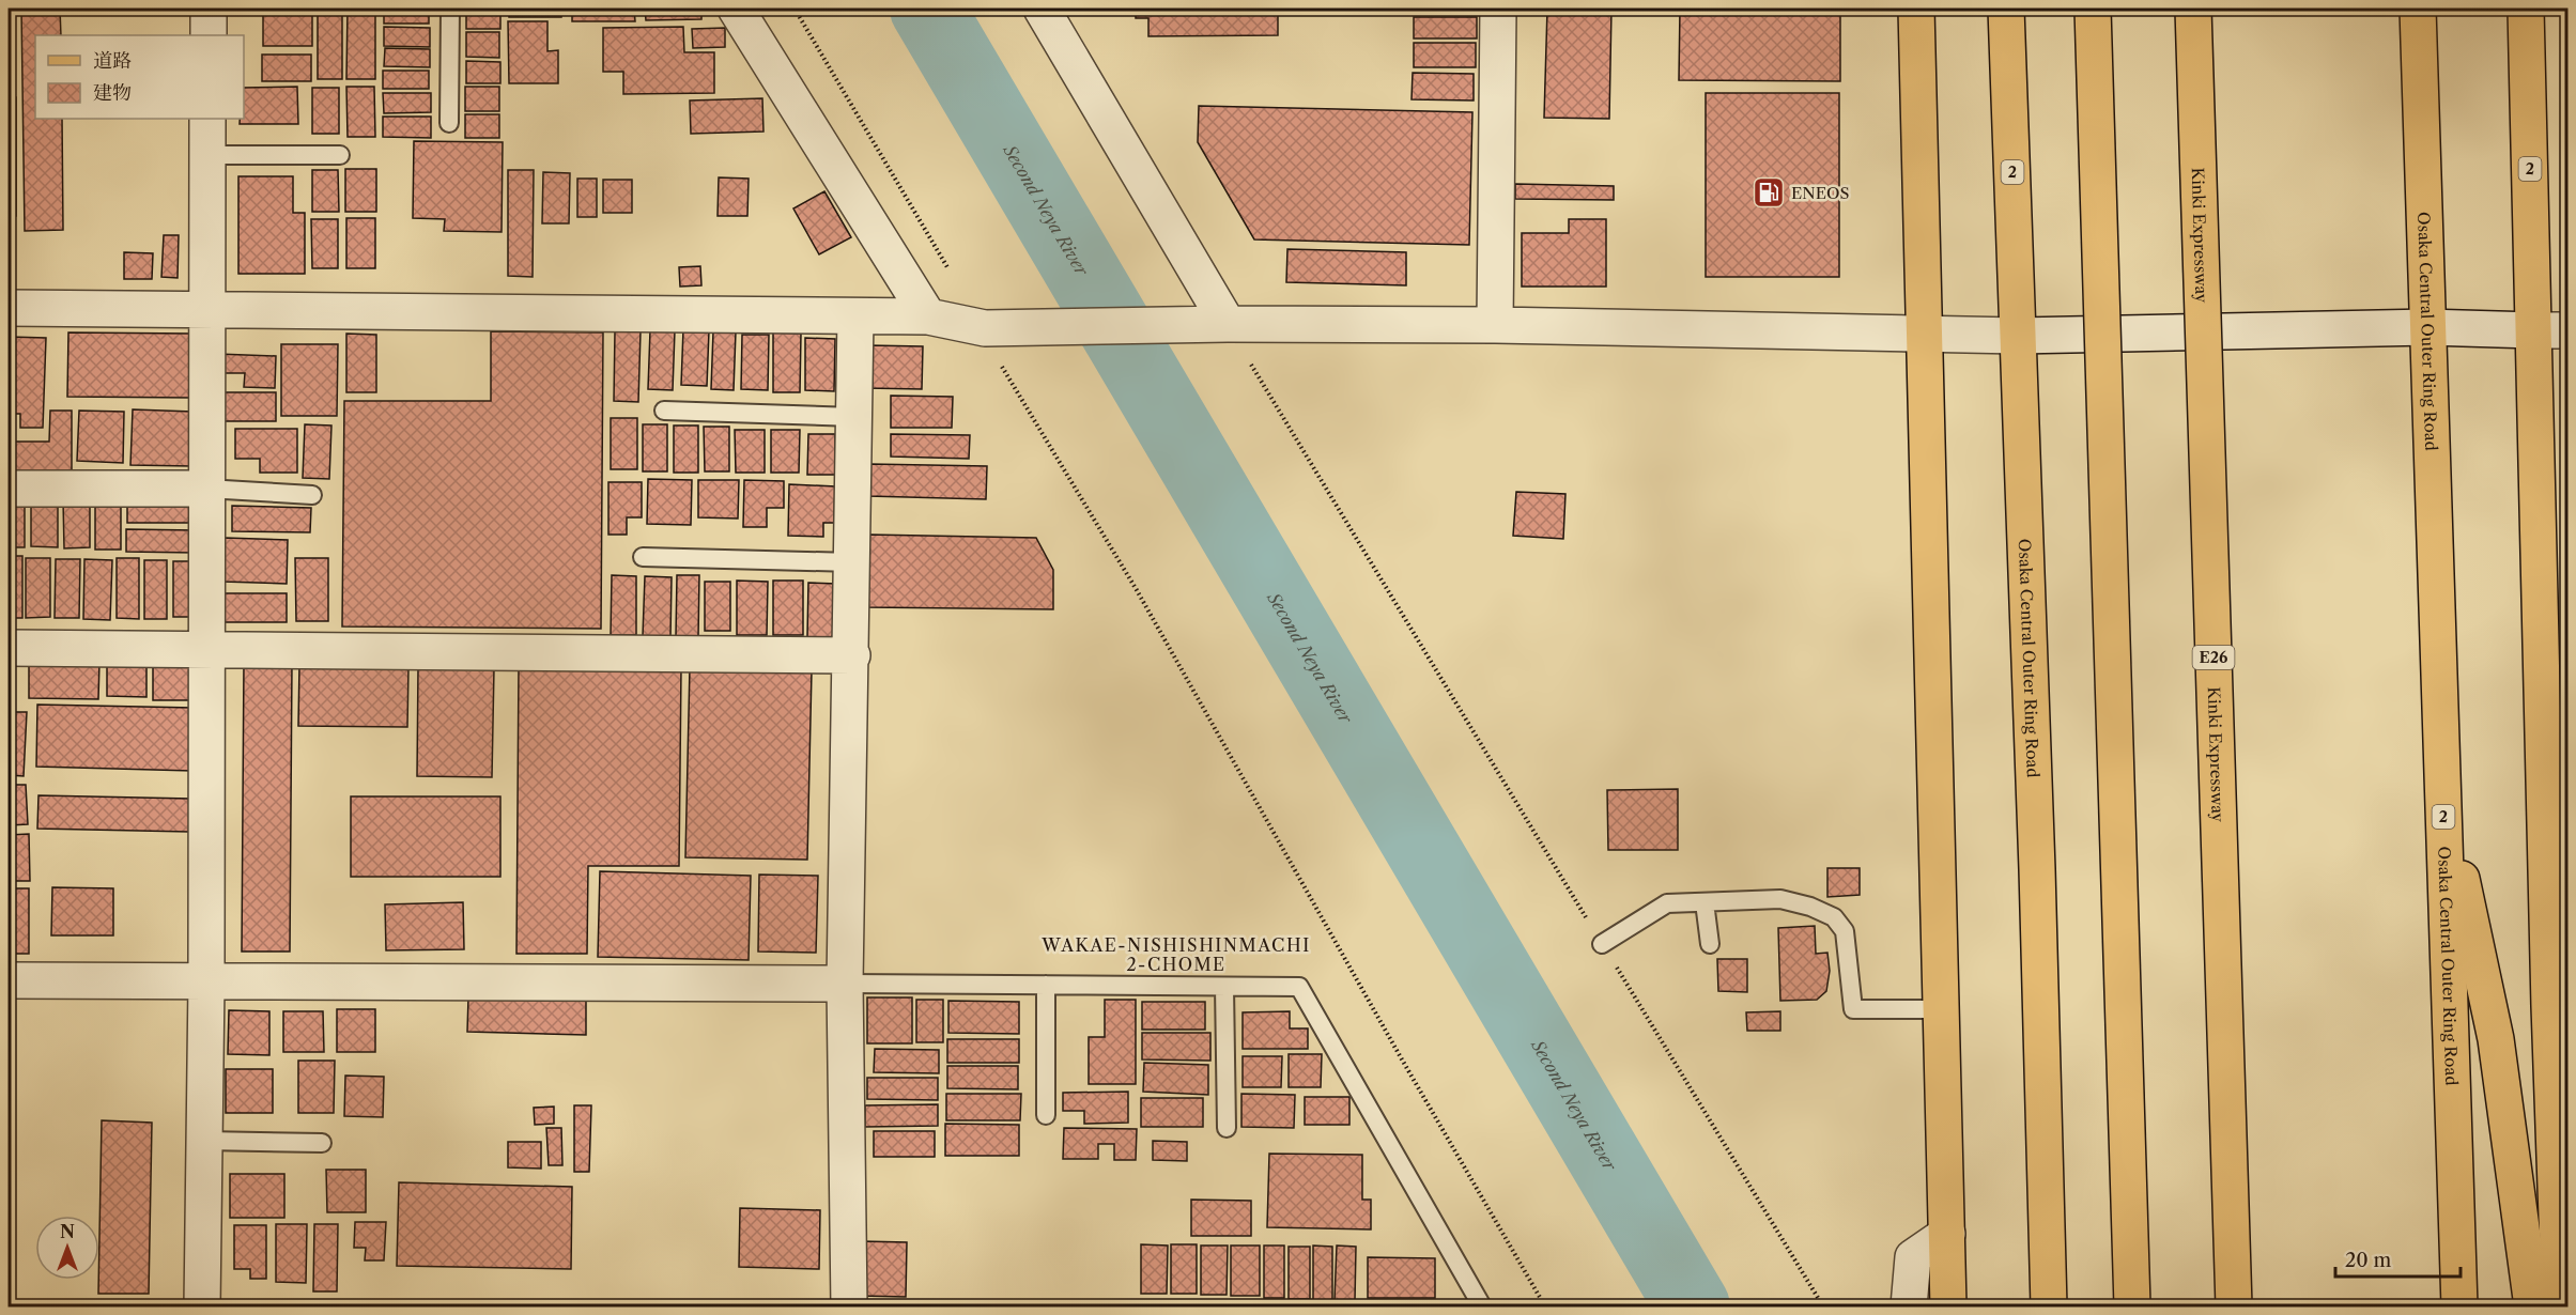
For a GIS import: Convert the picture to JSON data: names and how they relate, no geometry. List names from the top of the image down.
{
  "streets": {
    "main road": [
      "2",
      "Kinki Expressway",
      "Osaka Central Outer Ring Road",
      "E26"
    ]
  },
  "districts": ["WAKAE-NISHISHINMACHI 2-CHOME"],
  "water": ["Second Neya River"],
  "places": {
    "fuel station": ["ENEOS"]
  },
  "legend": ["道路", "建物"],
  "scale_bar": "20 m",
  "north": "top"
}
